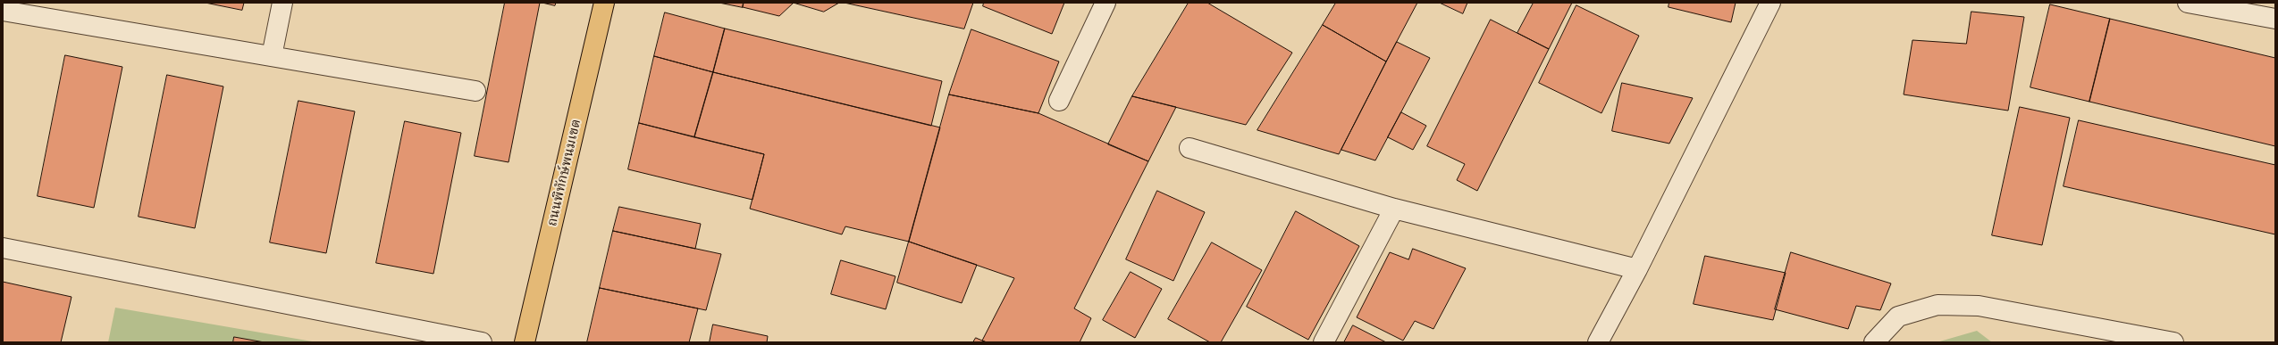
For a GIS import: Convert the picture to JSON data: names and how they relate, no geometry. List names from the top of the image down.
{
  "streets": {
    "main road": ["ถนนพิทักษ์พนมเขต"]
  }
}
